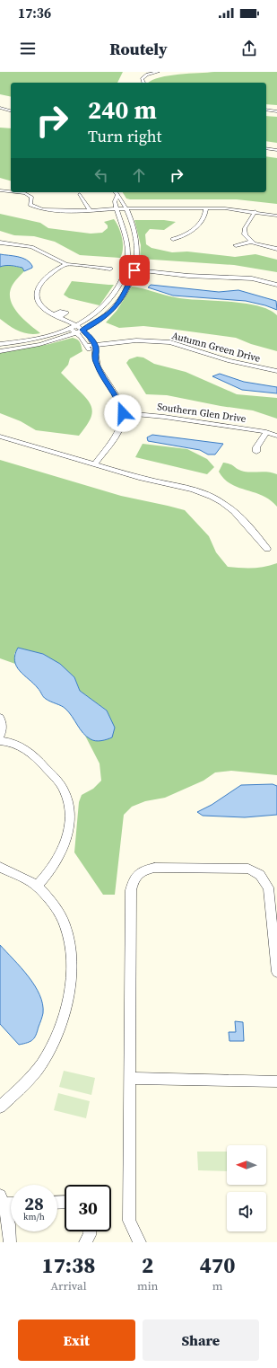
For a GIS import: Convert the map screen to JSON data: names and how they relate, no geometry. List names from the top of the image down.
{
  "streets": {
    "street": ["Autumn Green Drive", "Southern Glen Drive"]
  },
  "north": "left",
  "page": {
    "status": "17:36",
    "header": "Routely",
    "turn": ["240 m", "Turn right"],
    "speed": "28 km/h",
    "limit": "30",
    "eta": [
      "17:38",
      "Arrival",
      "2",
      "min",
      "470",
      "m"
    ],
    "buttons": ["Exit", "Share"]
  }
}
